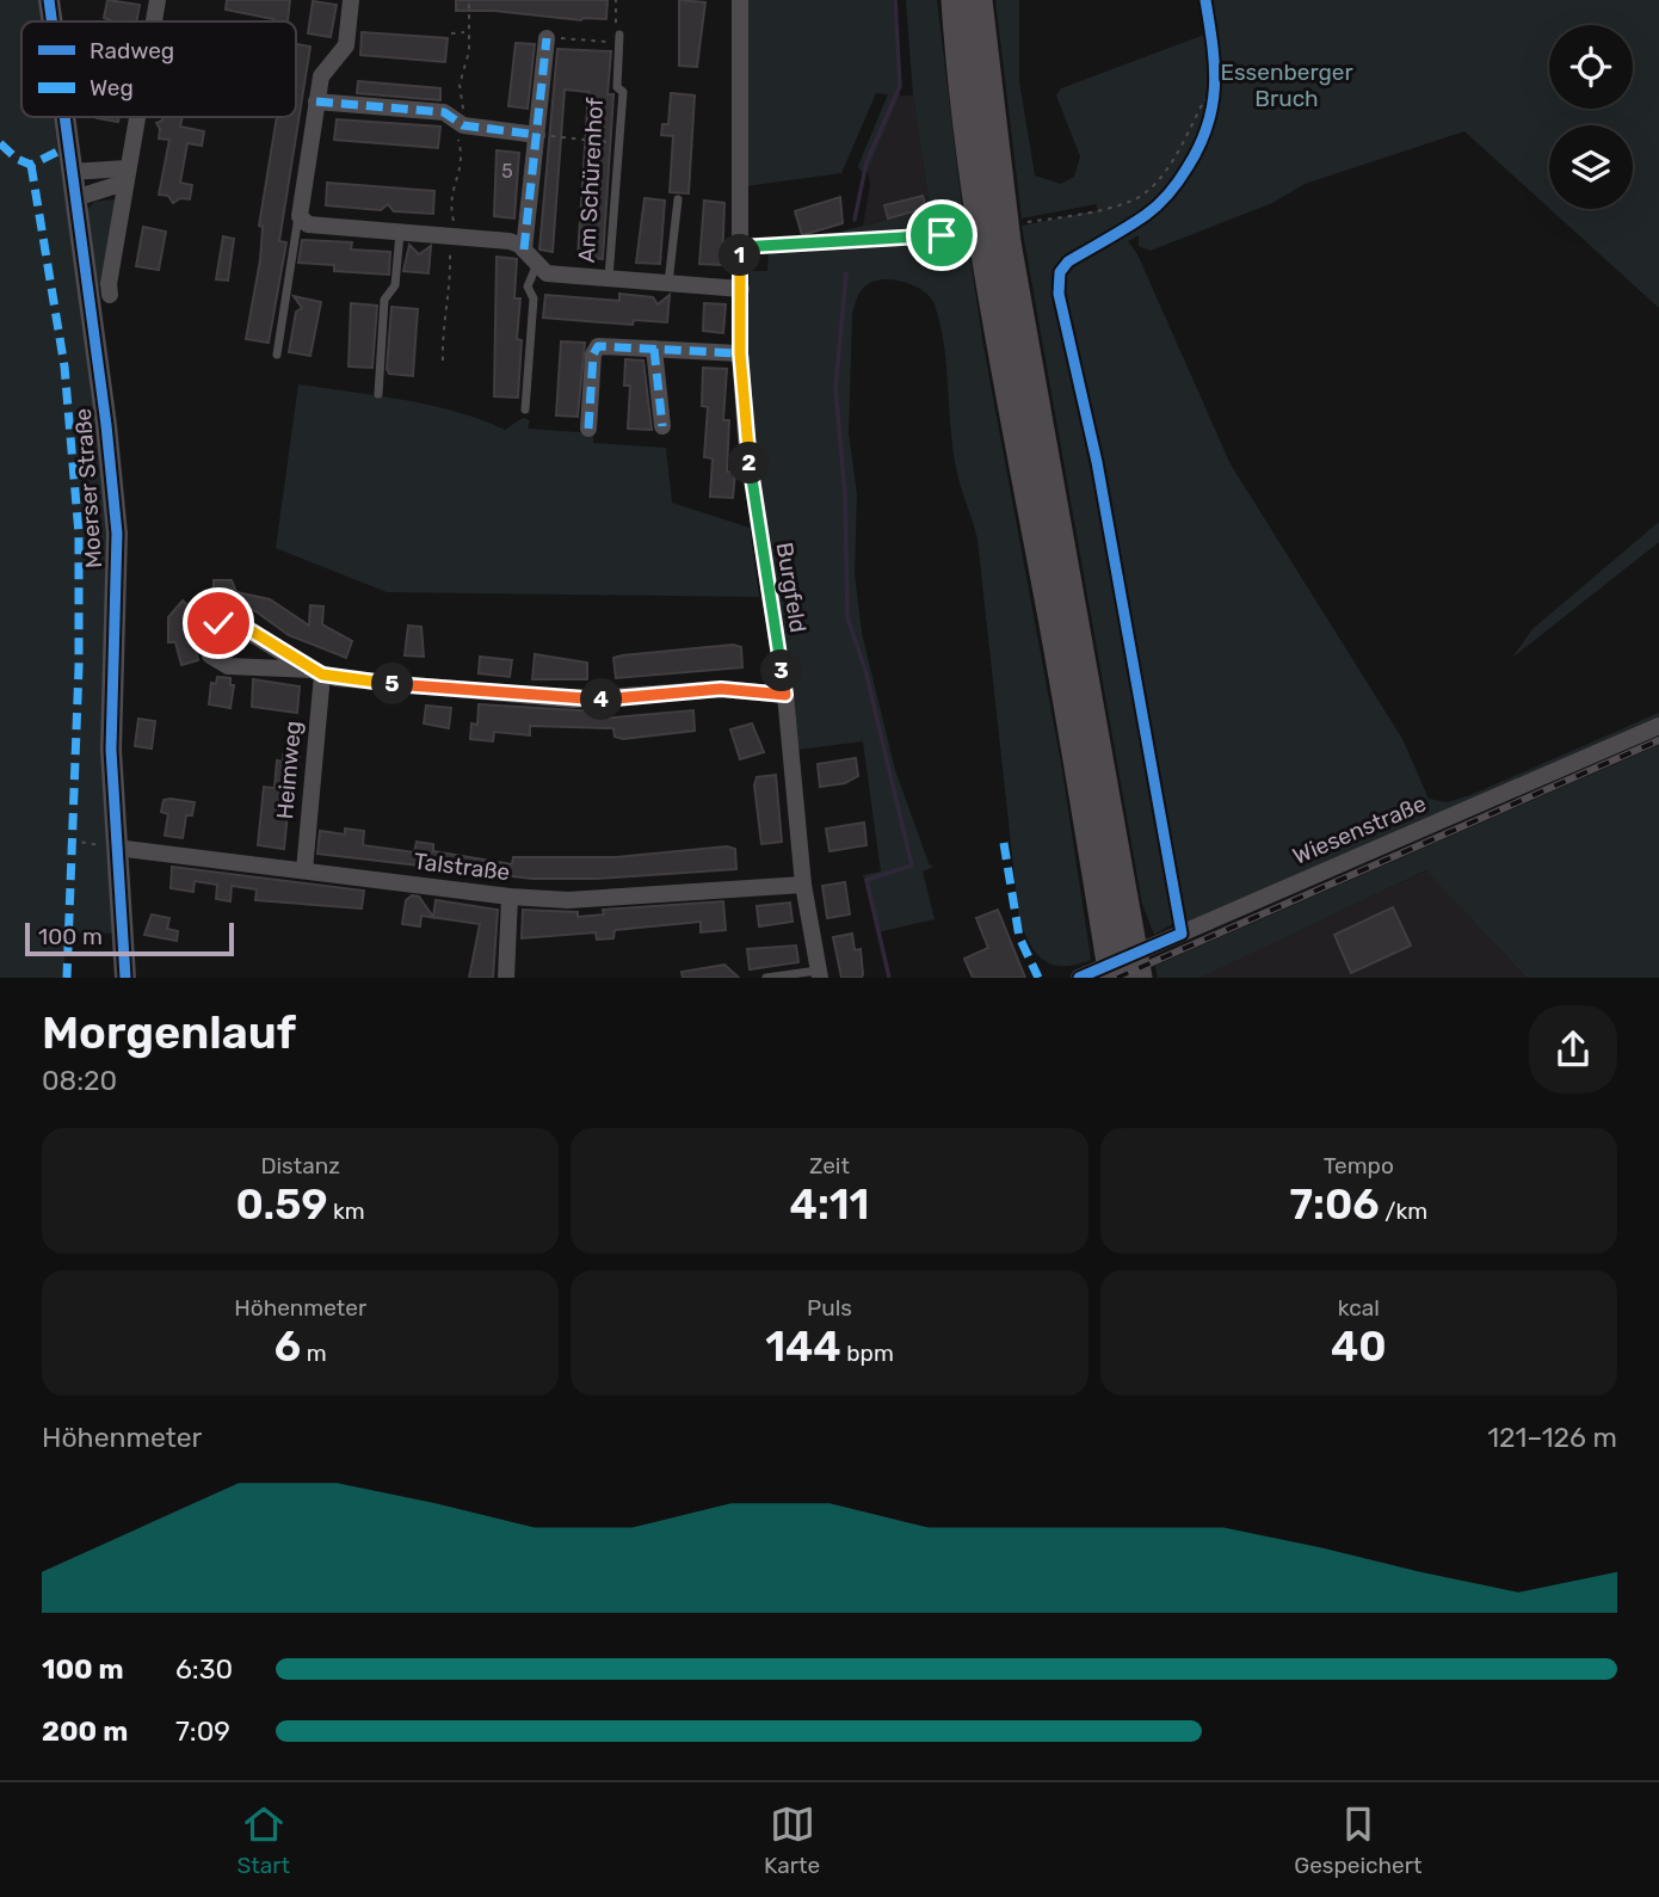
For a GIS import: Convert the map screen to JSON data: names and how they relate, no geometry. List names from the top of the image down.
{
  "streets": {
    "street": [
      "Am Schürenhof",
      "Moerser Straße",
      "Burgfeld",
      "Heimweg",
      "Wiesenstraße",
      "Talstraße"
    ]
  },
  "crossings": [
    ["Am Schürenhof", "Burgfeld"],
    ["Moerser Straße", "Talstraße"],
    ["Burgfeld", "Talstraße"],
    ["Heimweg", "Talstraße"]
  ],
  "parks": ["Essenberger Bruch"],
  "house_numbers": ["5"],
  "legend": ["Radweg", "Weg"],
  "scale_bar": "100 m",
  "page": {
    "pins": [
      "1",
      "2",
      "3",
      "5",
      "4"
    ],
    "scale": "100 m",
    "heading": ["Morgenlauf", "08:20"],
    "stats": [
      ["Distanz", "0.59 km"],
      ["Zeit", "4:11"],
      ["Tempo", "7:06 /km"],
      ["Höhenmeter", "6 m"],
      ["Puls", "144 bpm"],
      ["kcal", "40"]
    ],
    "chart": ["Höhenmeter", "121–126 m"],
    "list": [
      {
        "name": "100 m",
        "note": "6:30"
      },
      {
        "name": "200 m",
        "note": "7:09"
      }
    ],
    "tabs": ["Start", "Karte", "Gespeichert"]
  }
}
